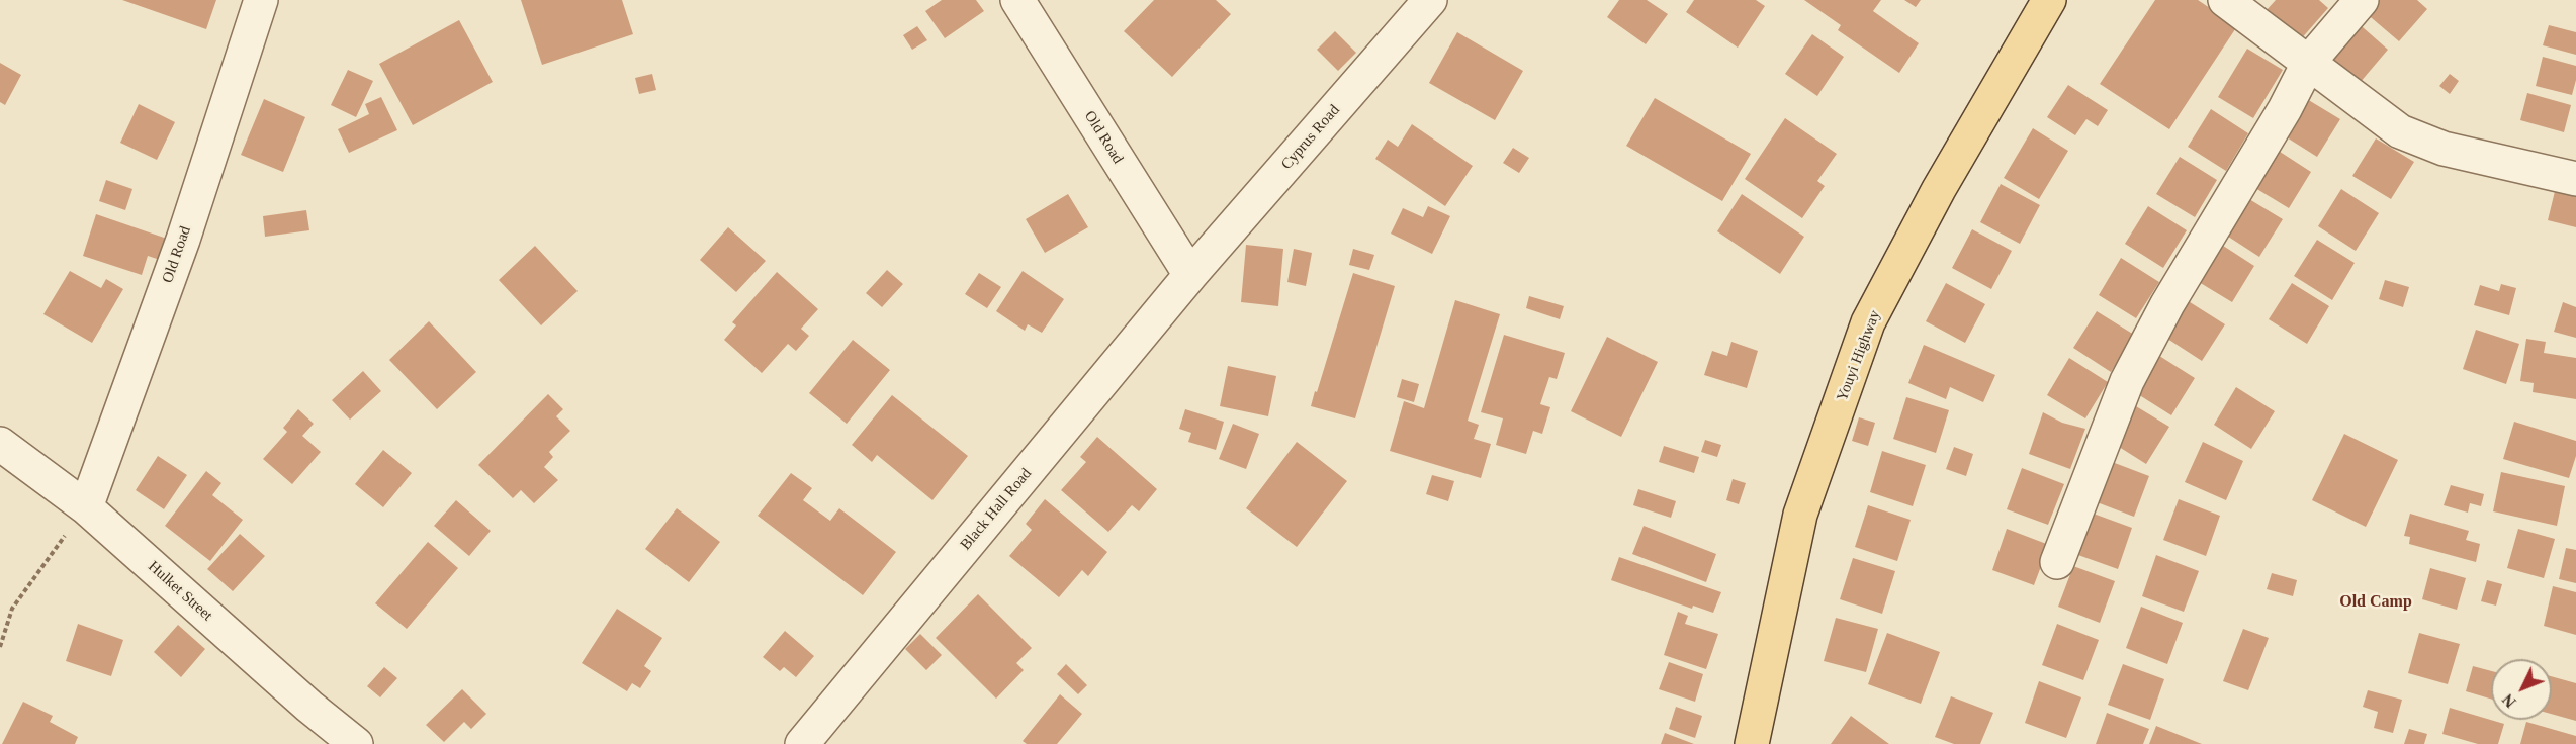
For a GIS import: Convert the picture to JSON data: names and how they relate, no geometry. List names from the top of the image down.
{
  "streets": {
    "main road": ["Youyi Highway"],
    "street": [
      "Old Road",
      "Cyprus Road",
      "Black Hall Road",
      "Hulket Street"
    ]
  },
  "crossings": [
    ["Old Road", "Cyprus Road"],
    ["Old Road", "Black Hall Road"],
    ["Old Road", "Hulket Street"],
    ["Cyprus Road", "Black Hall Road"]
  ],
  "districts": ["Old Camp"],
  "north": "bottom left"
}
